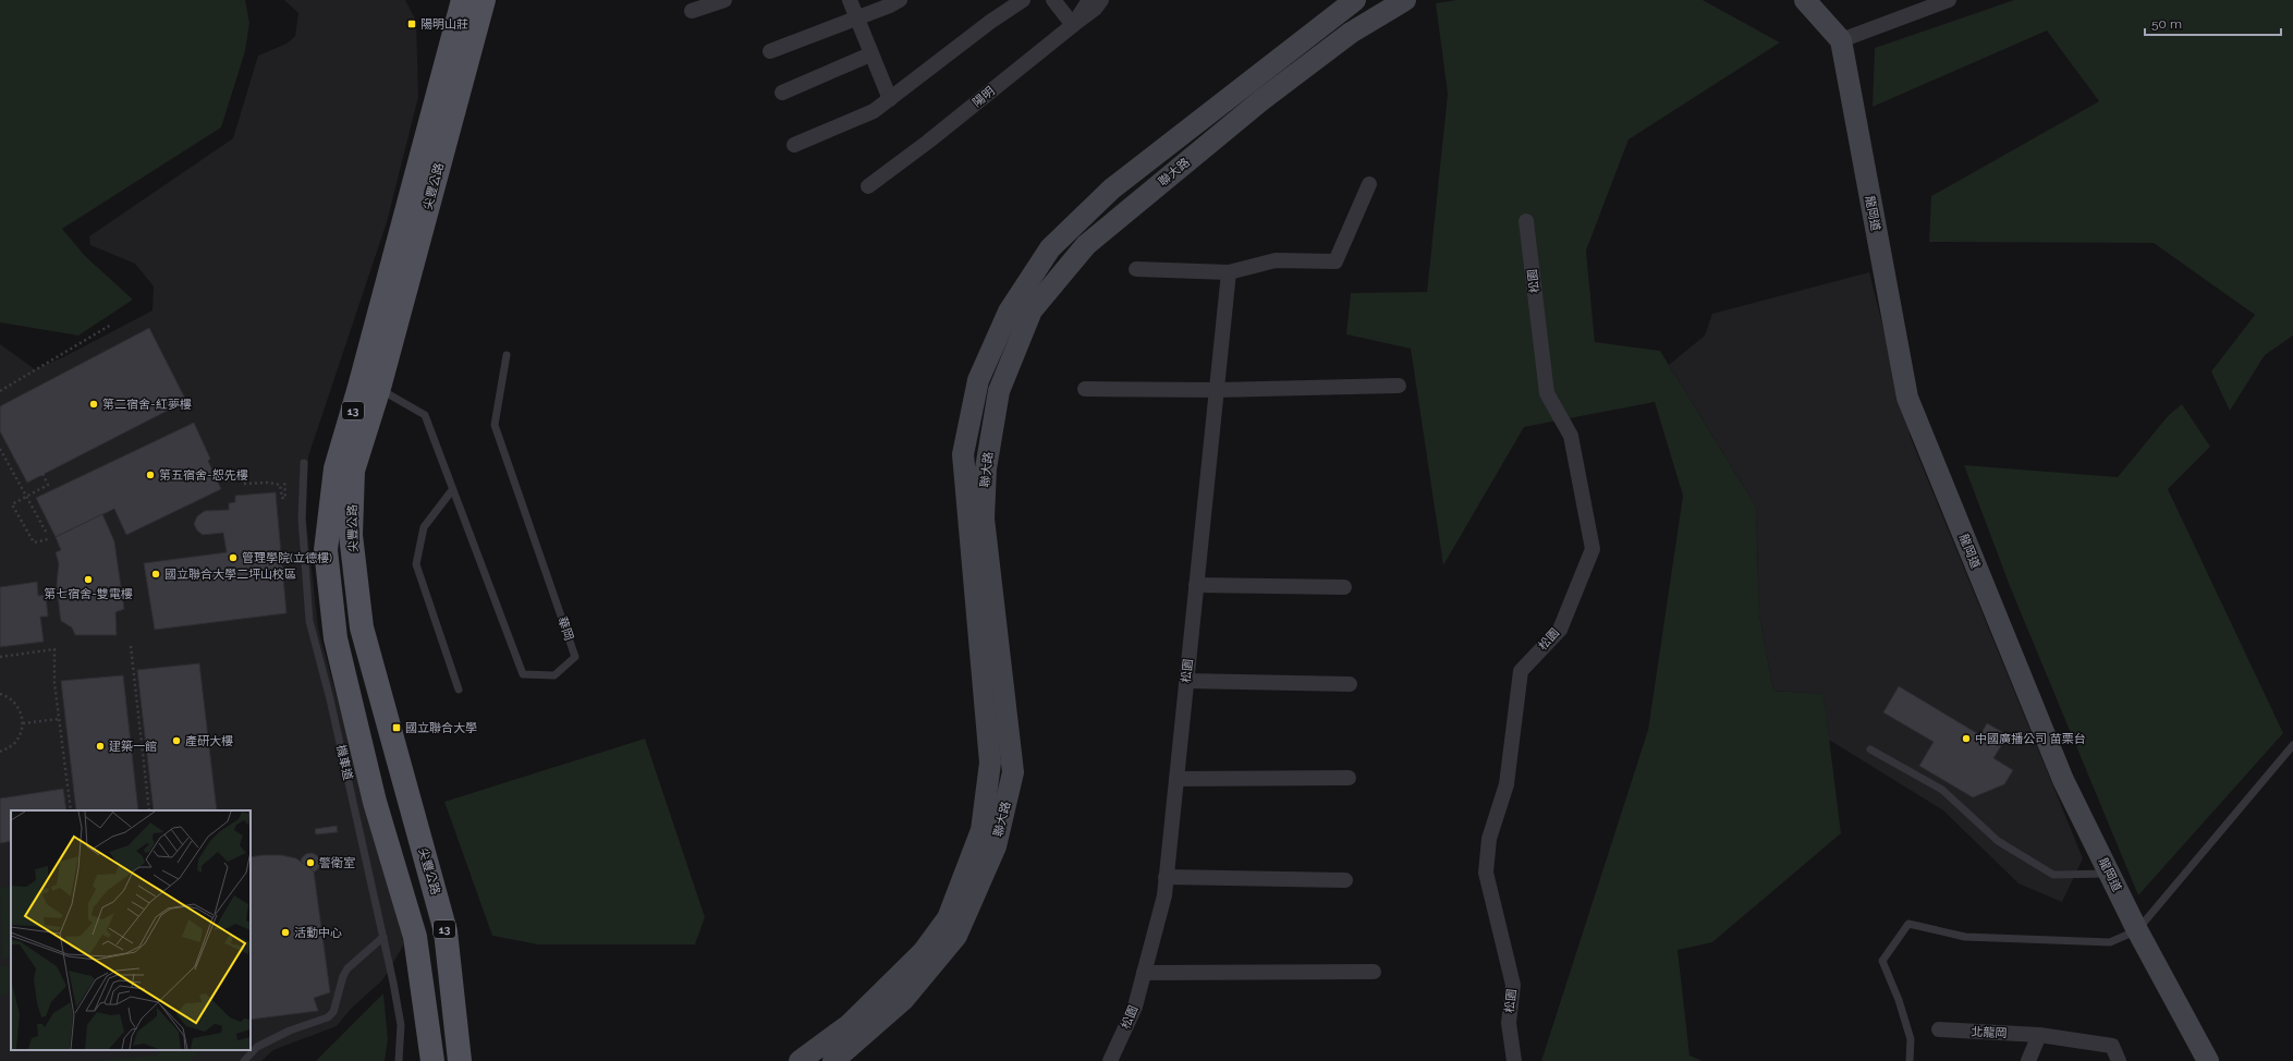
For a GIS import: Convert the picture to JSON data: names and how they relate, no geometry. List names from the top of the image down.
{
  "streets": {
    "main road": ["尖豐公路", "13"],
    "street": [
      "陽明",
      "聯大路",
      "龍岡道",
      "松園",
      "北龍岡"
    ],
    "lane": ["華岡", "機車道"]
  },
  "crossings": [
    ["尖豐公路", "華岡"]
  ],
  "places": {
    "transit": ["陽明山莊", "國立聯合大學"],
    "other": [
      "第二宿舍-紅夢樓",
      "第五宿舍-恕先樓",
      "管理學院(立德樓)",
      "國立聯合大學二坪山校區",
      "第七宿舍-雙電樓",
      "中國廣播公司 苗栗台",
      "產研大樓",
      "建築一館",
      "警衛室",
      "活動中心"
    ]
  },
  "scale_bar": "50 m"
}
